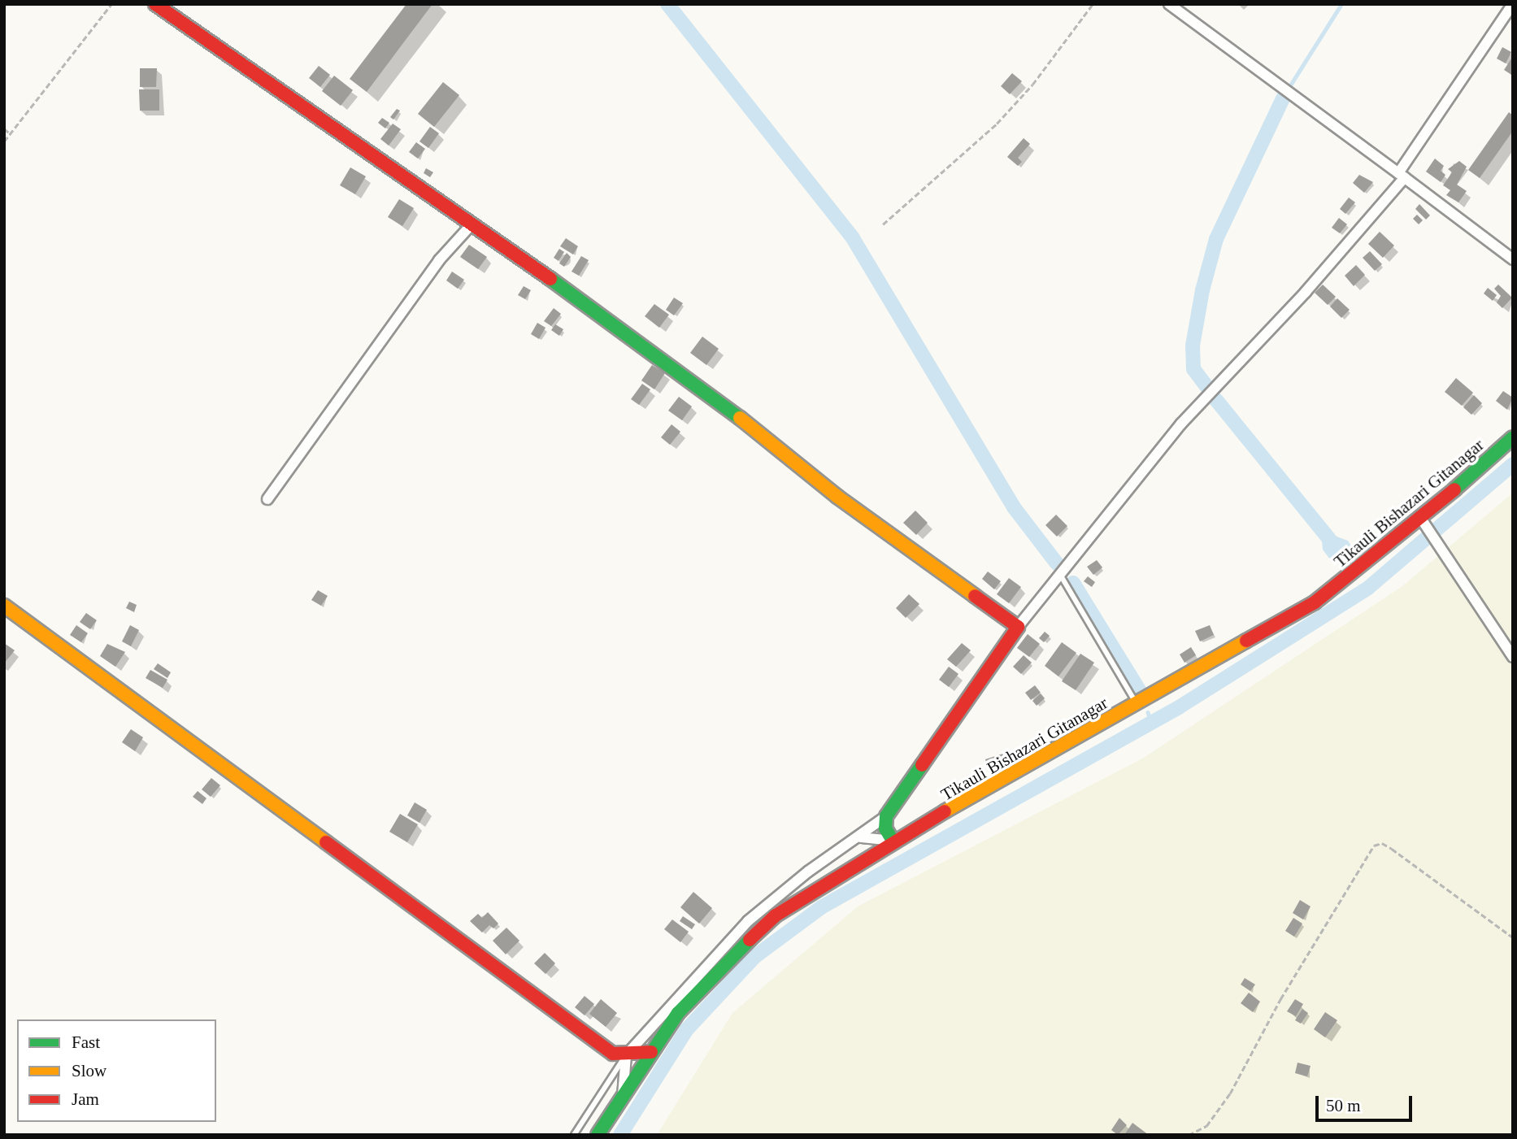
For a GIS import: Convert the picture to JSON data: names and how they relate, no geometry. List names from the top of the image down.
{
  "streets": {
    "street": ["Tikauli Bishazari Gitanagar"]
  },
  "legend": ["Fast", "Slow", "Jam"],
  "scale_bar": "50 m"
}
